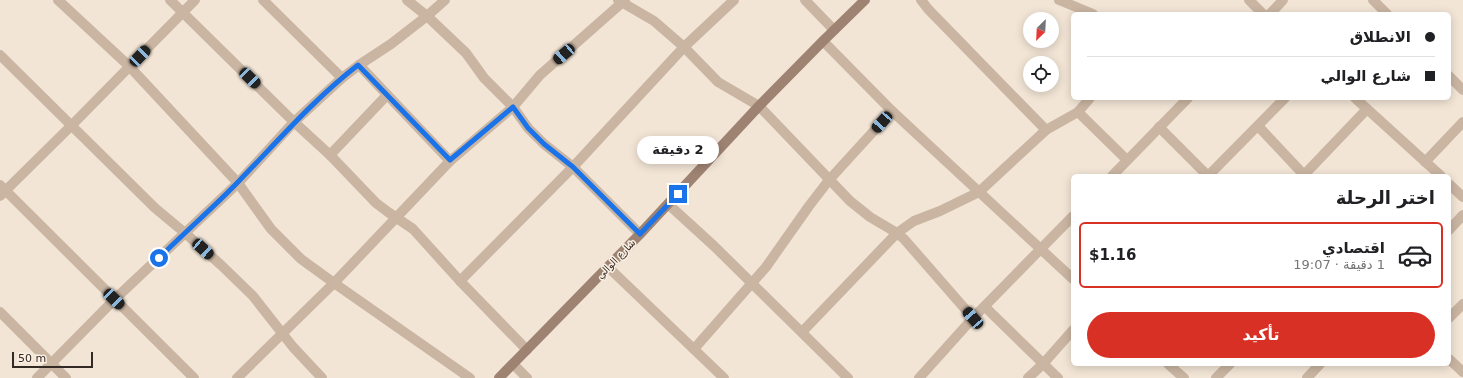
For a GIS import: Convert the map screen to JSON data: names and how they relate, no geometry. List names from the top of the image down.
{
  "streets": {
    "main road": ["شارع الوالي"]
  },
  "scale_bar": "50 m",
  "north": "bottom left",
  "page": {
    "banner": ["الانطلاق", "شارع الوالي"],
    "bubble": "2 دقيقة",
    "heading": "اختر الرحلة",
    "list": [
      {
        "name": "اقتصادي",
        "note": "1 دقيقة · 19:07",
        "value": "$1.16"
      }
    ],
    "buttons": "تأكيد",
    "scale": "50 m"
  }
}
